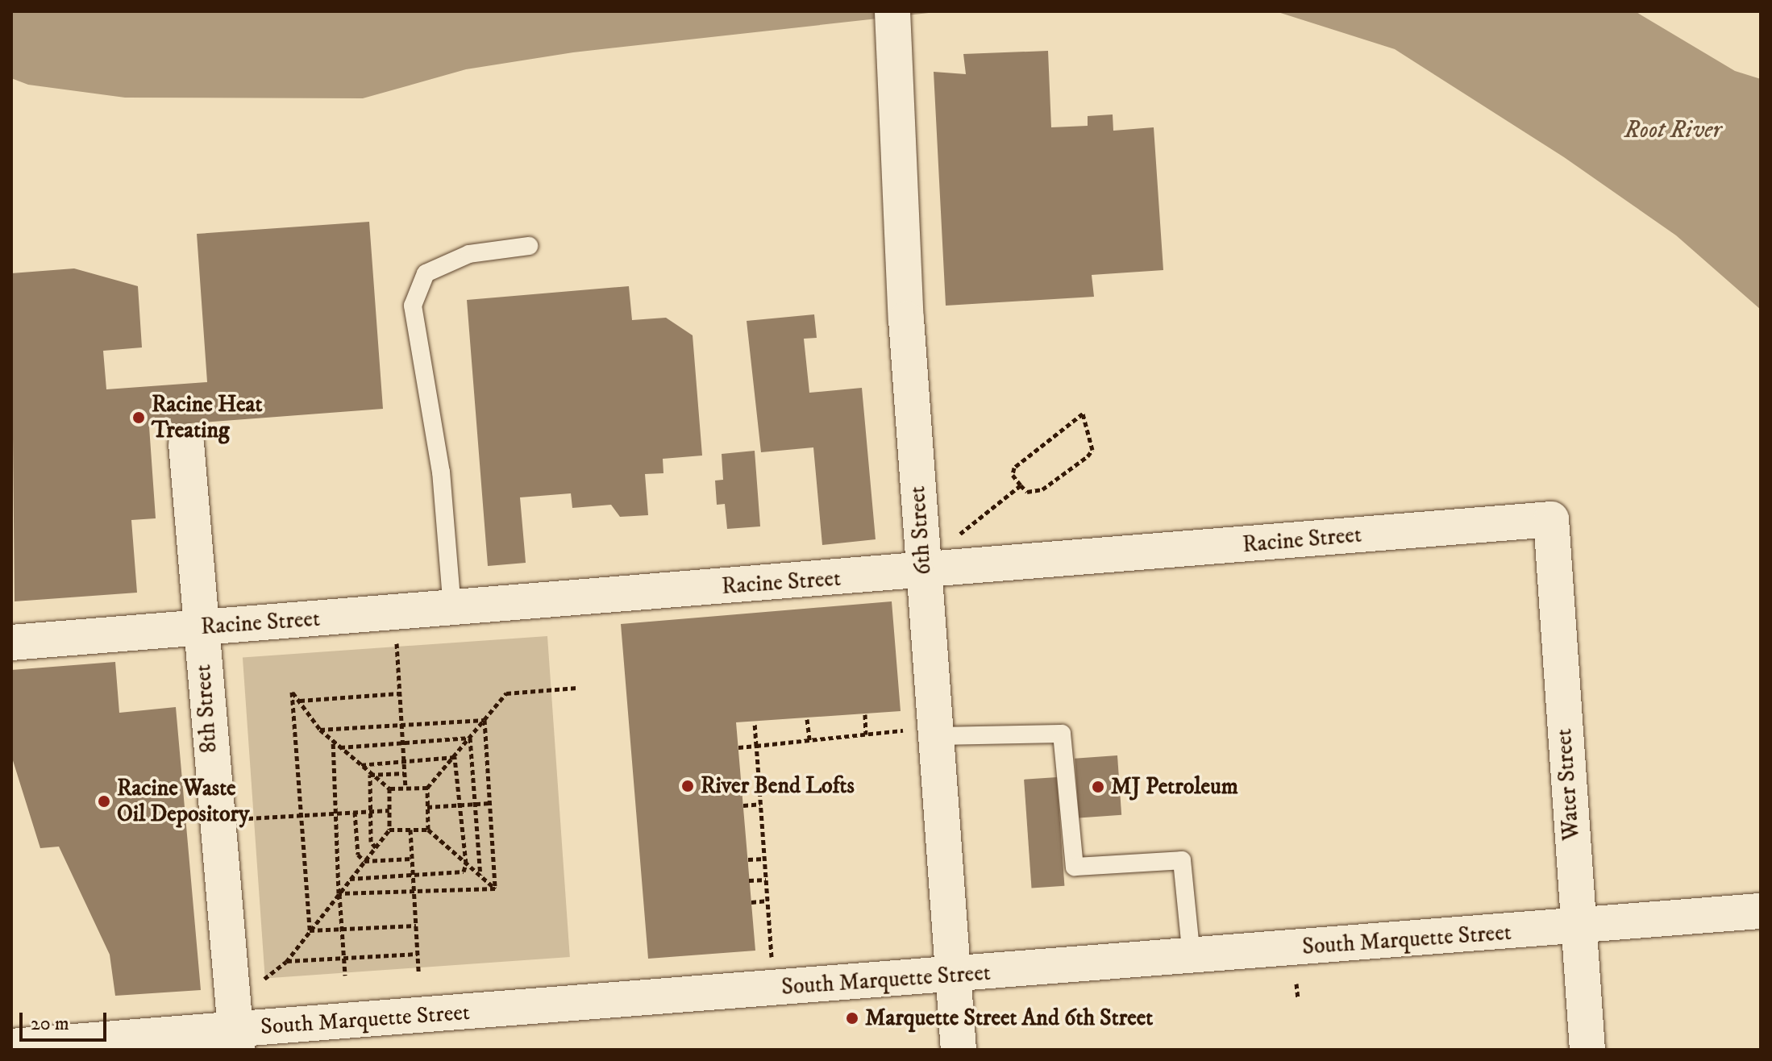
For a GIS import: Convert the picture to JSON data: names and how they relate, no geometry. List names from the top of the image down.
{
  "streets": {
    "street": [
      "6th Street",
      "Racine Street",
      "8th Street",
      "Water Street",
      "South Marquette Street"
    ]
  },
  "crossings": [
    ["6th Street", "Racine Street"],
    ["6th Street", "South Marquette Street"],
    ["Racine Street", "8th Street"],
    ["Racine Street", "Water Street"],
    ["8th Street", "South Marquette Street"],
    ["Water Street", "South Marquette Street"]
  ],
  "water": ["Root River"],
  "places": [
    "Racine Heat Treating",
    "River Bend Lofts",
    "MJ Petroleum",
    "Racine Waste Oil Depository",
    "Marquette Street And 6th Street"
  ],
  "scale_bar": "20 m"
}
